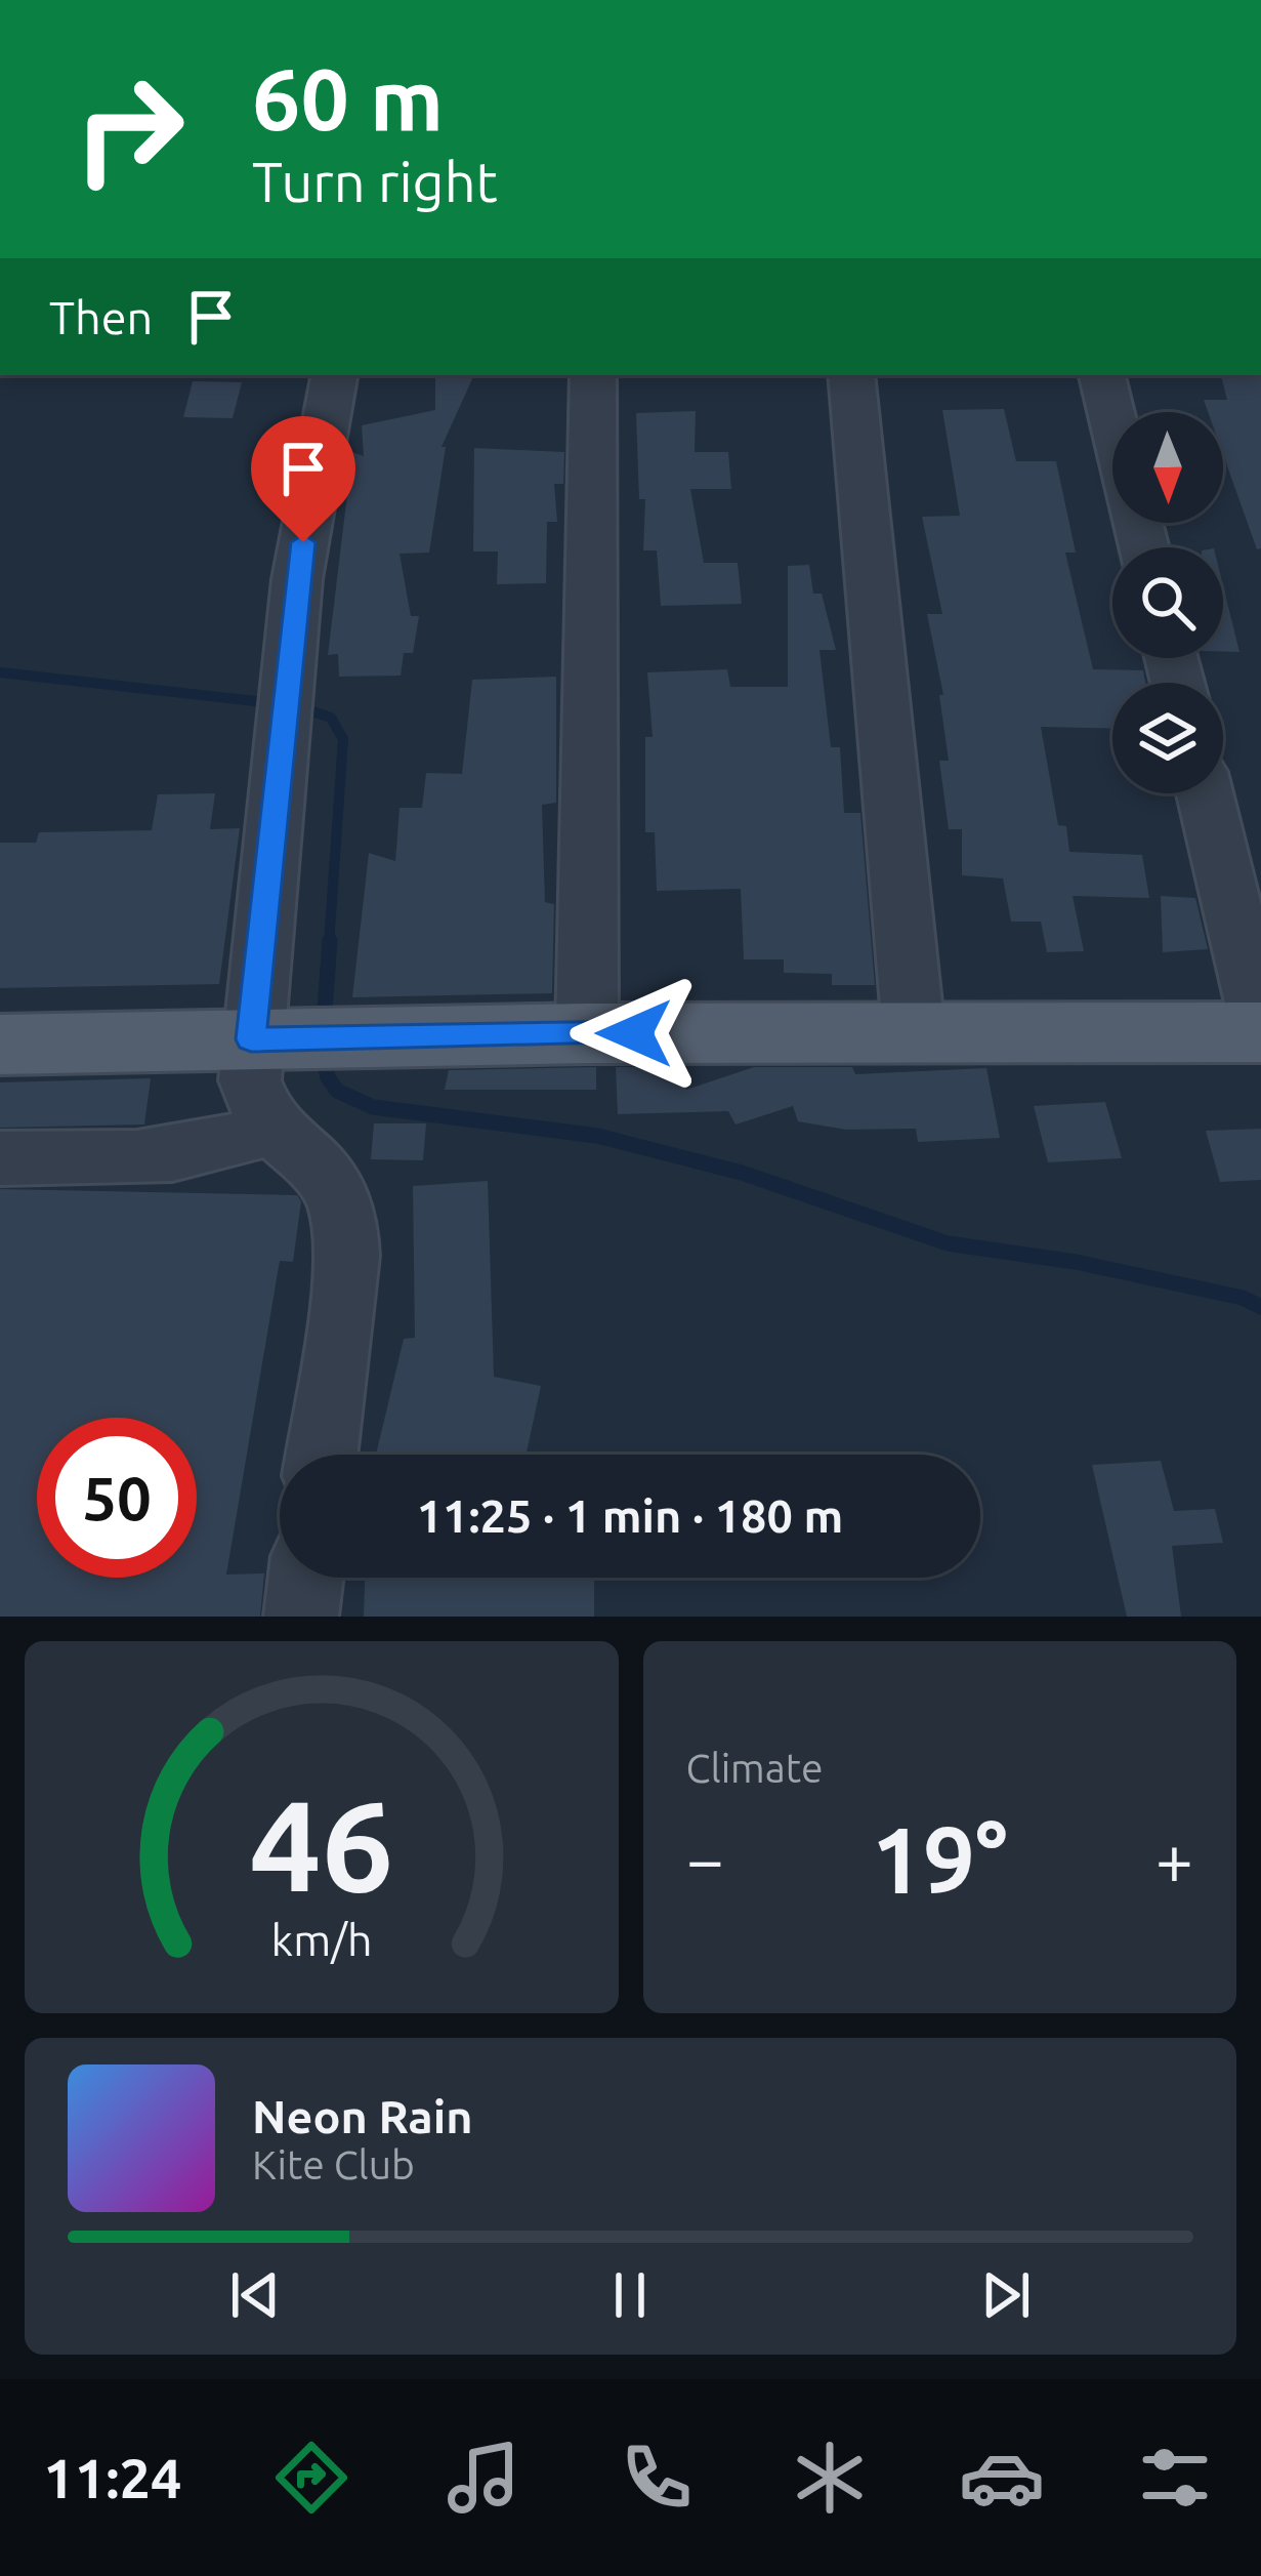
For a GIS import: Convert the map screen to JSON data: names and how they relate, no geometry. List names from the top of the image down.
{
  "north": "bottom",
  "page": {
    "turn": ["60 m", "Turn right"],
    "then": "Then",
    "limit": "50",
    "trip": "11:25 · 1 min · 180 m",
    "tile": "Climate",
    "heat": ["−", "19°", "+"],
    "song": ["Neon Rain", "Kite Club"],
    "tabs": "11:24",
    "gauge": ["46", "km/h"]
  }
}
